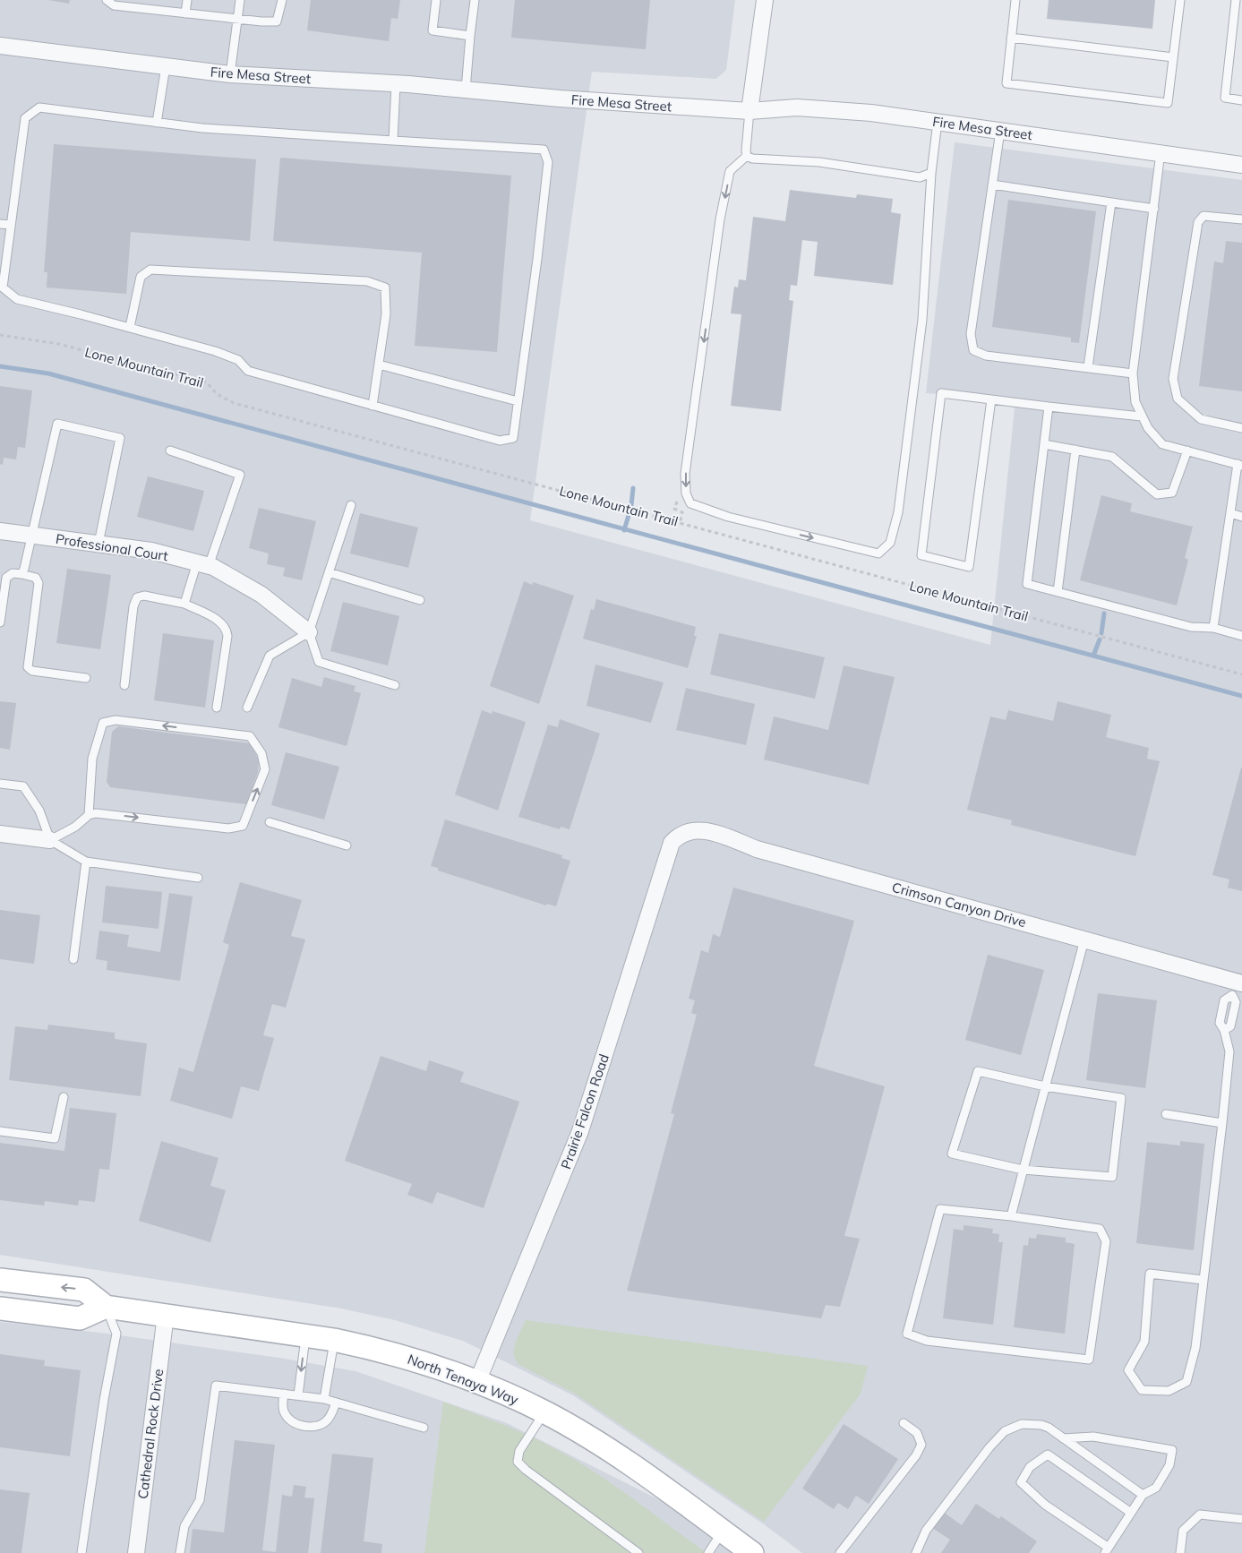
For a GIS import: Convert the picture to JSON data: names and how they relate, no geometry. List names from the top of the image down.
{
  "streets": {
    "main road": ["North Tenaya Way"],
    "street": [
      "Fire Mesa Street",
      "Professional Court",
      "Crimson Canyon Drive",
      "Prairie Falcon Road",
      "Cathedral Rock Drive"
    ],
    "path": ["Lone Mountain Trail"]
  },
  "crossings": [
    ["Crimson Canyon Drive", "Prairie Falcon Road"],
    ["Prairie Falcon Road", "North Tenaya Way"],
    ["North Tenaya Way", "Cathedral Rock Drive"]
  ]
}
